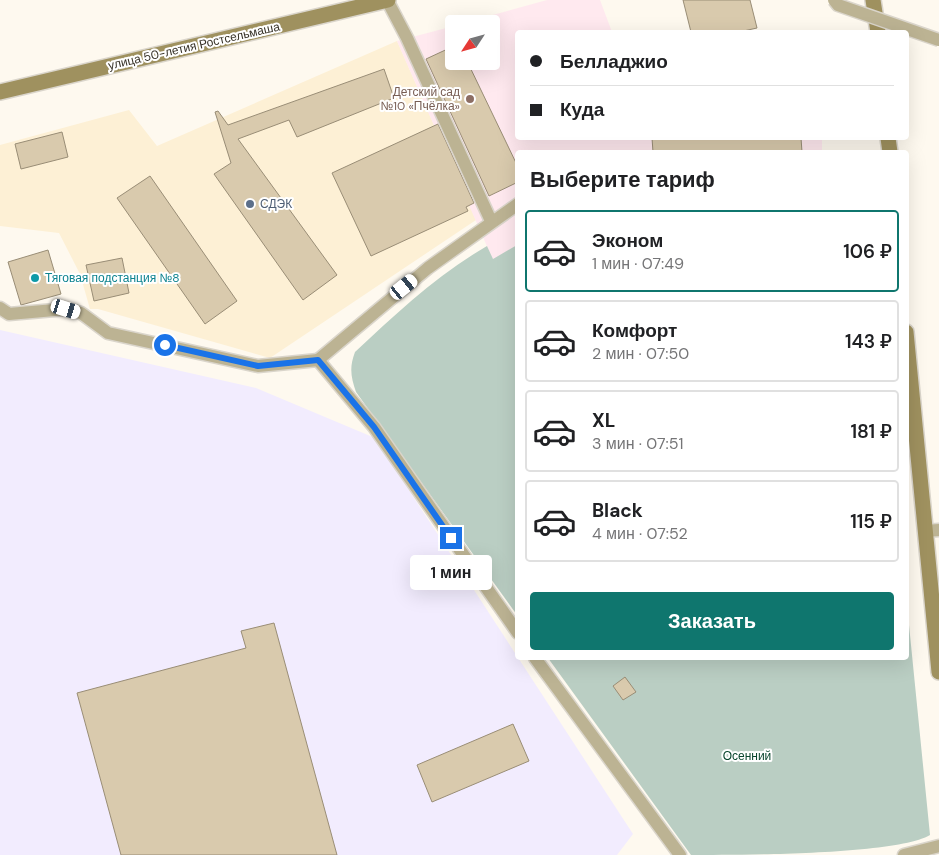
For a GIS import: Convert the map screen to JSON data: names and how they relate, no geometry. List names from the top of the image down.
{
  "streets": {
    "main road": ["улица 50-летия Ростсельмаша"]
  },
  "parks": ["Осенний"],
  "places": ["Детский сад №10 «Пчёлка»", "СДЭК", "Тяговая подстанция №8"],
  "north": "bottom left",
  "page": {
    "banner": ["Белладжио", "Куда"],
    "heading": "Выберите тариф",
    "list": [
      {
        "name": "Эконом",
        "note": "1 мин · 07:49",
        "value": "106 ₽"
      },
      {
        "name": "Комфорт",
        "note": "2 мин · 07:50",
        "value": "143 ₽"
      },
      {
        "name": "XL",
        "note": "3 мин · 07:51",
        "value": "181 ₽"
      },
      {
        "name": "Black",
        "note": "4 мин · 07:52",
        "value": "115 ₽"
      }
    ],
    "bubble": "1 мин",
    "buttons": "Заказать"
  }
}
